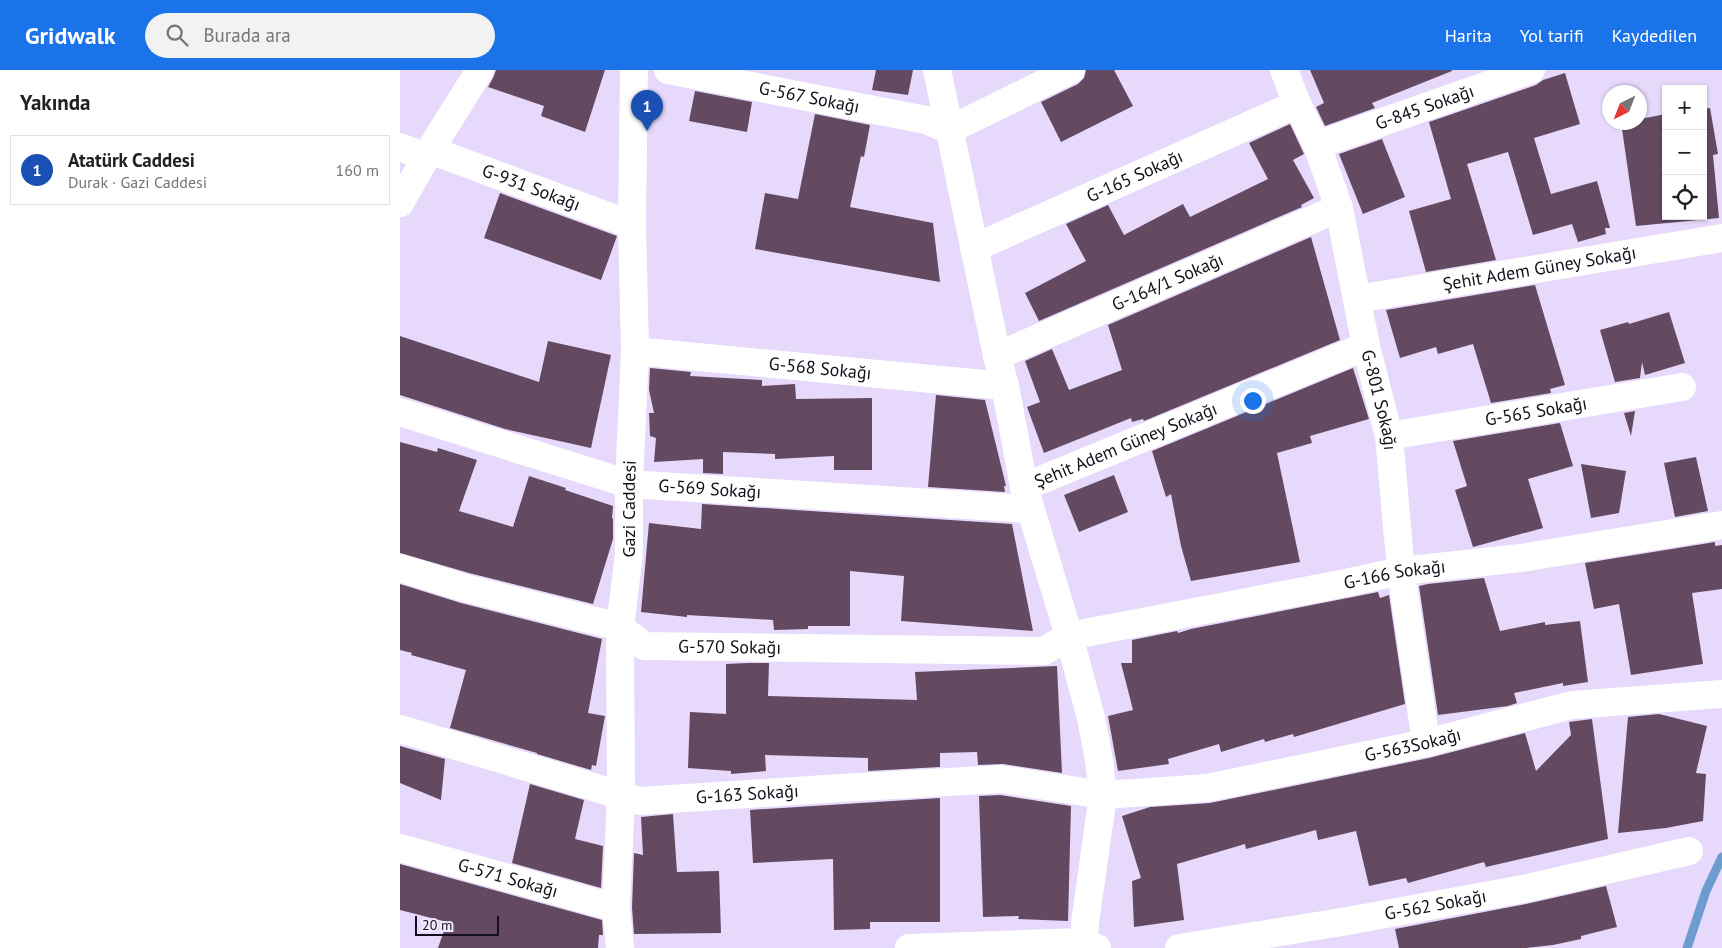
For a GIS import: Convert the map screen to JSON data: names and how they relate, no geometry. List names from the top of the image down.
{
  "streets": {
    "street": [
      "G-567 Sokağı",
      "G-845 Sokağı",
      "G-165 Sokağı",
      "G-931 Sokağı",
      "Şehit Adem Güney Sokağı",
      "G-164/1 Sokağı",
      "G-568 Sokağı",
      "G-801 Sokağı",
      "G-565 Sokağı",
      "G-569 Sokağı",
      "Gazi Caddesi",
      "G-166 Sokağı",
      "G-570 Sokağı",
      "G-563Sokağı",
      "G-163 Sokağı",
      "G-571 Sokağı",
      "G-562 Sokağı"
    ]
  },
  "crossings": [
    ["G-845 Sokağı", "G-801 Sokağı"],
    ["G-165 Sokağı", "G-801 Sokağı"],
    ["G-931 Sokağı", "Gazi Caddesi"],
    ["Şehit Adem Güney Sokağı", "G-801 Sokağı"],
    ["Şehit Adem Güney Sokağı", "G-569 Sokağı"],
    ["G-164/1 Sokağı", "G-801 Sokağı"],
    ["G-568 Sokağı", "Gazi Caddesi"],
    ["G-801 Sokağı", "G-565 Sokağı"],
    ["G-801 Sokağı", "G-166 Sokağı"],
    ["G-801 Sokağı", "G-563Sokağı"],
    ["G-569 Sokağı", "Gazi Caddesi"],
    ["Gazi Caddesi", "G-570 Sokağı"],
    ["Gazi Caddesi", "G-163 Sokağı"],
    ["Gazi Caddesi", "G-571 Sokağı"],
    ["G-166 Sokağı", "G-570 Sokağı"],
    ["G-563Sokağı", "G-163 Sokağı"]
  ],
  "scale_bar": "20 m",
  "north": "bottom left",
  "page": {
    "header": "Gridwalk",
    "search": "Burada ara",
    "nav": ["Harita", "Yol tarifi", "Kaydedilen"],
    "heading": "Yakında",
    "map_buttons": ["+", "−"],
    "pins": "1",
    "list": [
      {
        "mark": "1",
        "name": "Atatürk Caddesi",
        "note": "Durak · Gazi Caddesi",
        "value": "160 m"
      }
    ],
    "scale": "20 m"
  }
}
